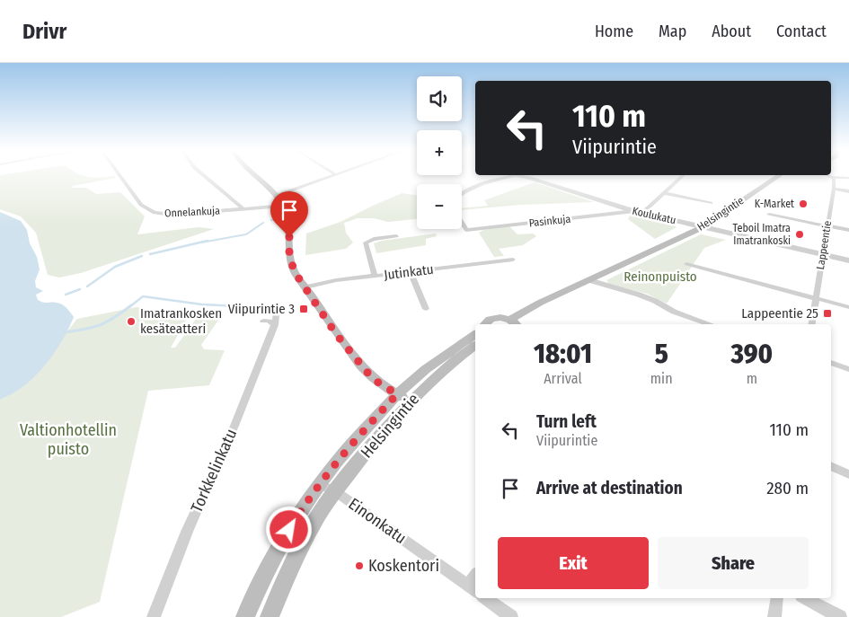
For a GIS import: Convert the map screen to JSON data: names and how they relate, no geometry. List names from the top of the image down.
{
  "streets": {
    "main road": ["Helsingintie"],
    "street": [
      "Onnelankuja",
      "Koulukatu",
      "Pasinkuja",
      "Lappeentie",
      "Jutinkatu",
      "Torkkelinkatu",
      "Einonkatu"
    ]
  },
  "crossings": [
    ["Helsingintie", "Koulukatu"],
    ["Helsingintie", "Einonkatu"],
    ["Koulukatu", "Pasinkuja"],
    ["Koulukatu", "Lappeentie"]
  ],
  "parks": ["Reinonpuisto", "Valtionhotellin puisto"],
  "places": {
    "other": [
      "K-Market",
      "Teboil Imatra Imatrankoski",
      "Imatrankosken kesäteatteri",
      "Koskentori"
    ],
    "transit": ["Viipurintie 3", "Lappeentie 25"]
  },
  "page": {
    "header": "Drivr",
    "nav": [
      "Home",
      "Map",
      "About",
      "Contact"
    ],
    "map_buttons": ["+", "−"],
    "turn": ["110 m", "Viipurintie"],
    "eta": [
      "18:01",
      "Arrival",
      "5",
      "min",
      "390",
      "m"
    ],
    "list": [
      {
        "name": "Turn left",
        "note": "Viipurintie",
        "value": "110 m"
      },
      {
        "name": "Arrive at destination",
        "value": "280 m"
      }
    ],
    "buttons": ["Exit", "Share"]
  }
}
